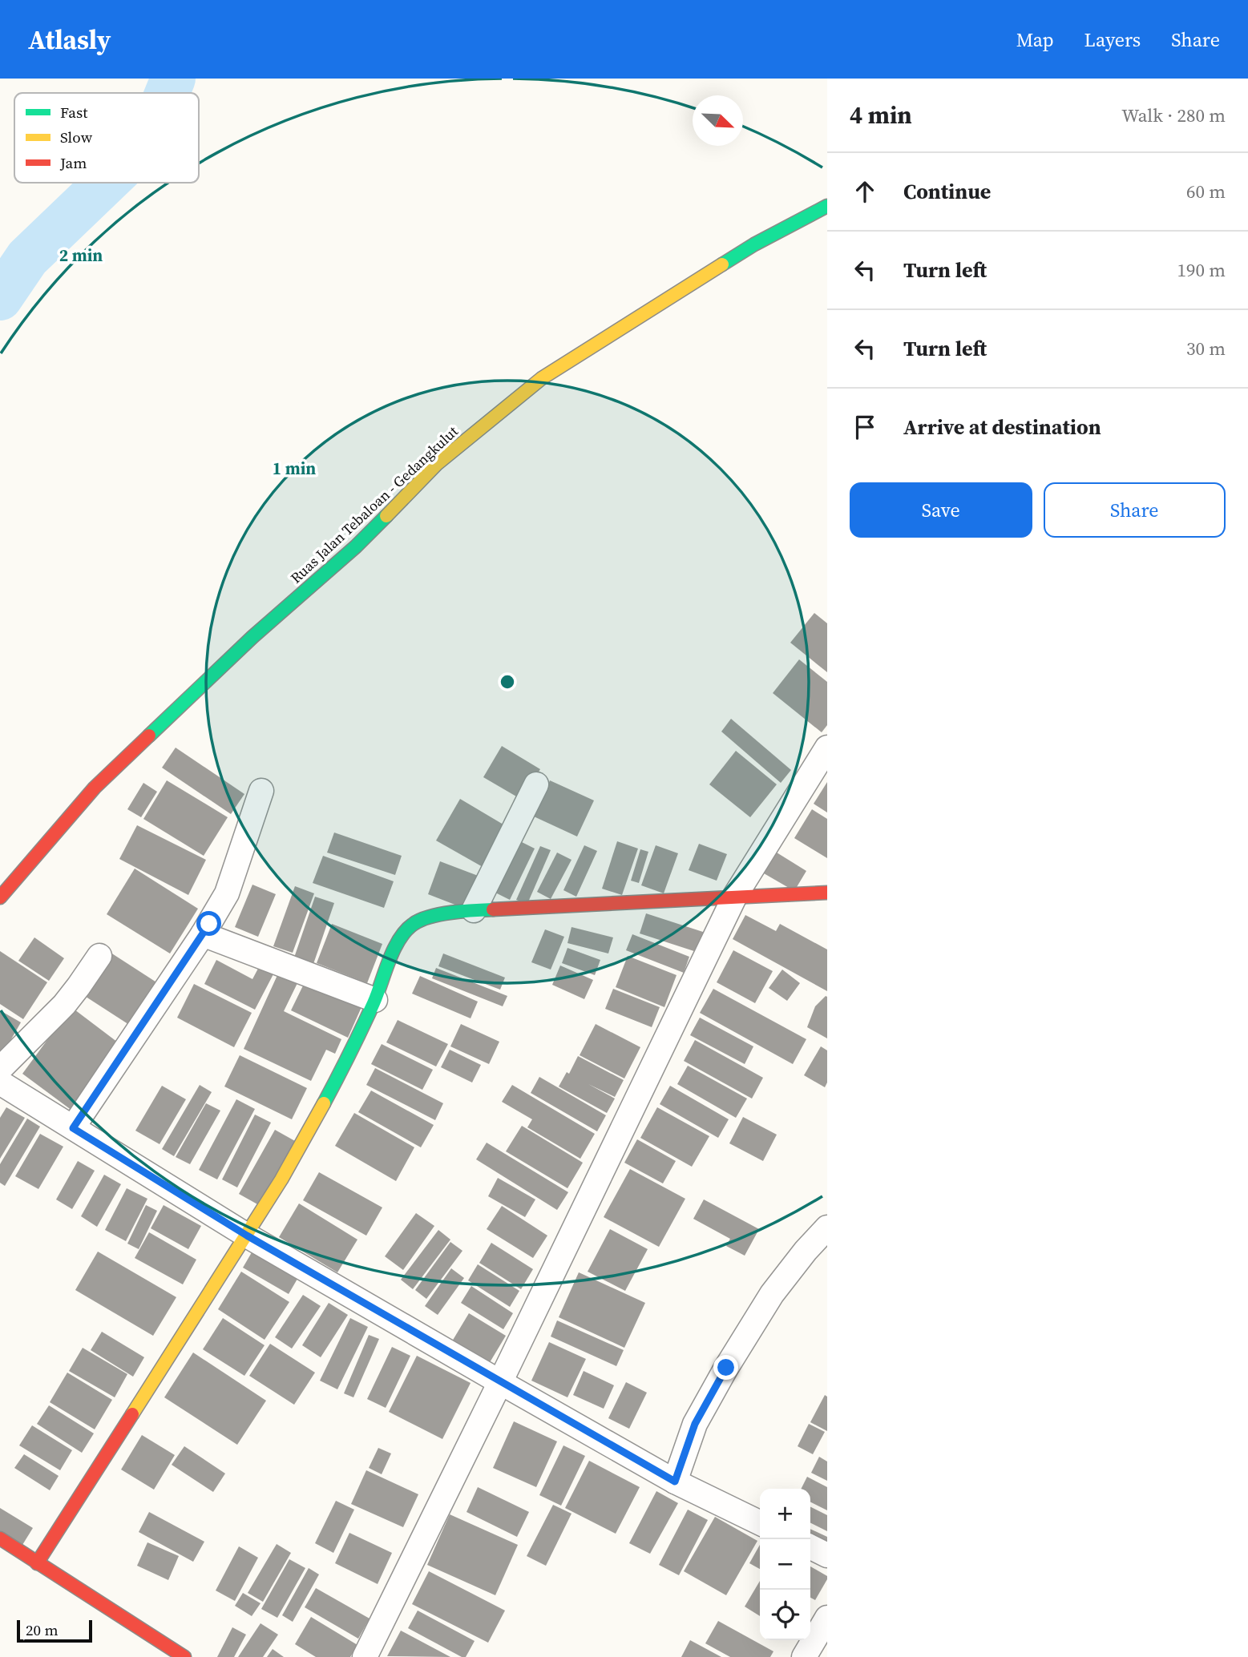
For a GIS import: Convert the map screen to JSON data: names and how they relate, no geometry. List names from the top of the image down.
{
  "streets": {
    "main road": ["Ruas Jalan Tebaloan - Gedangkulut"]
  },
  "legend": ["Fast", "Slow", "Jam"],
  "scale_bar": "20 m",
  "north": "bottom right",
  "page": {
    "header": "Atlasly",
    "nav": ["Map", "Layers", "Share"],
    "heading": ["4 min", "Walk · 280 m"],
    "list": [
      ["Continue", "60 m"],
      ["Turn left", "190 m"],
      ["Turn left", "30 m"],
      "Arrive at destination"
    ],
    "buttons": ["Save", "Share"],
    "map_buttons": ["+", "−"],
    "scale": "20 m"
  },
  "rings": ["2 min", "1 min"]
}
